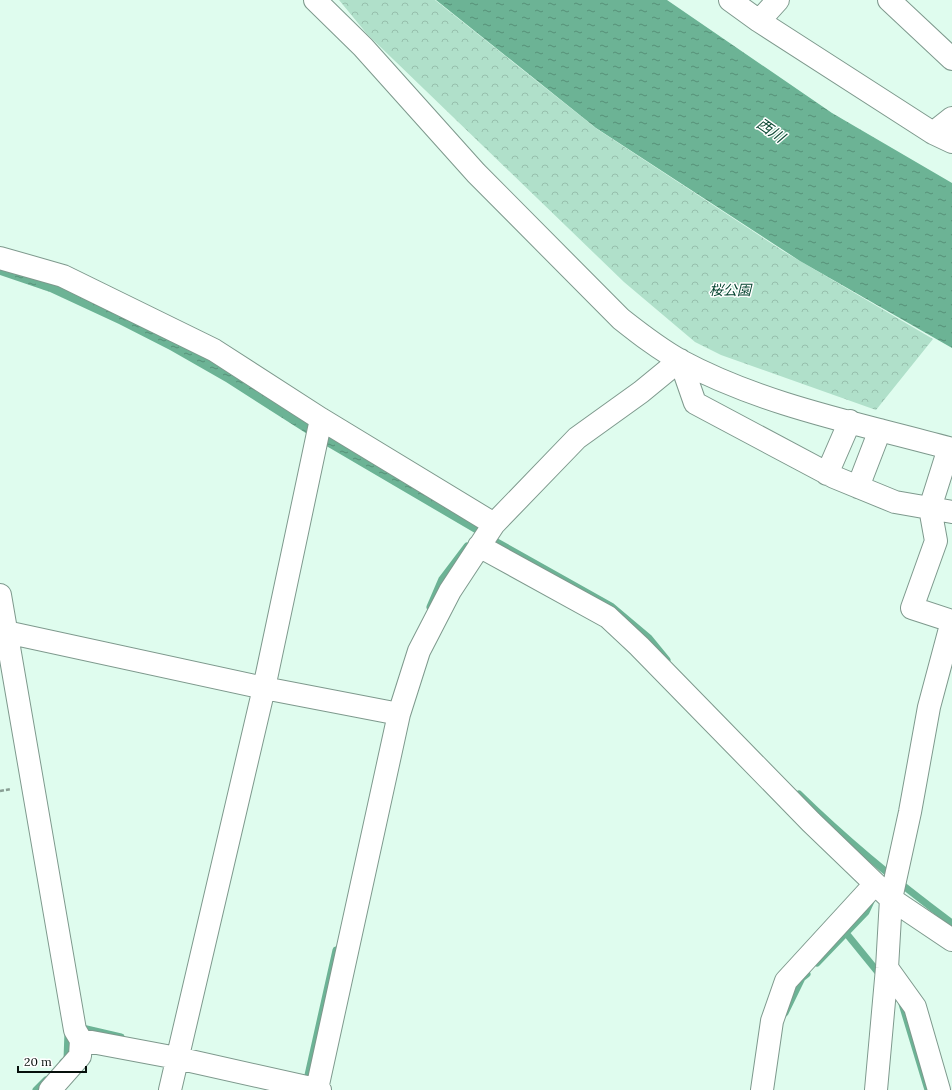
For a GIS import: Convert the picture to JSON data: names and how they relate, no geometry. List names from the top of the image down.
{
  "water": ["西川"],
  "parks": ["桜公園"],
  "scale_bar": "20 m"
}
